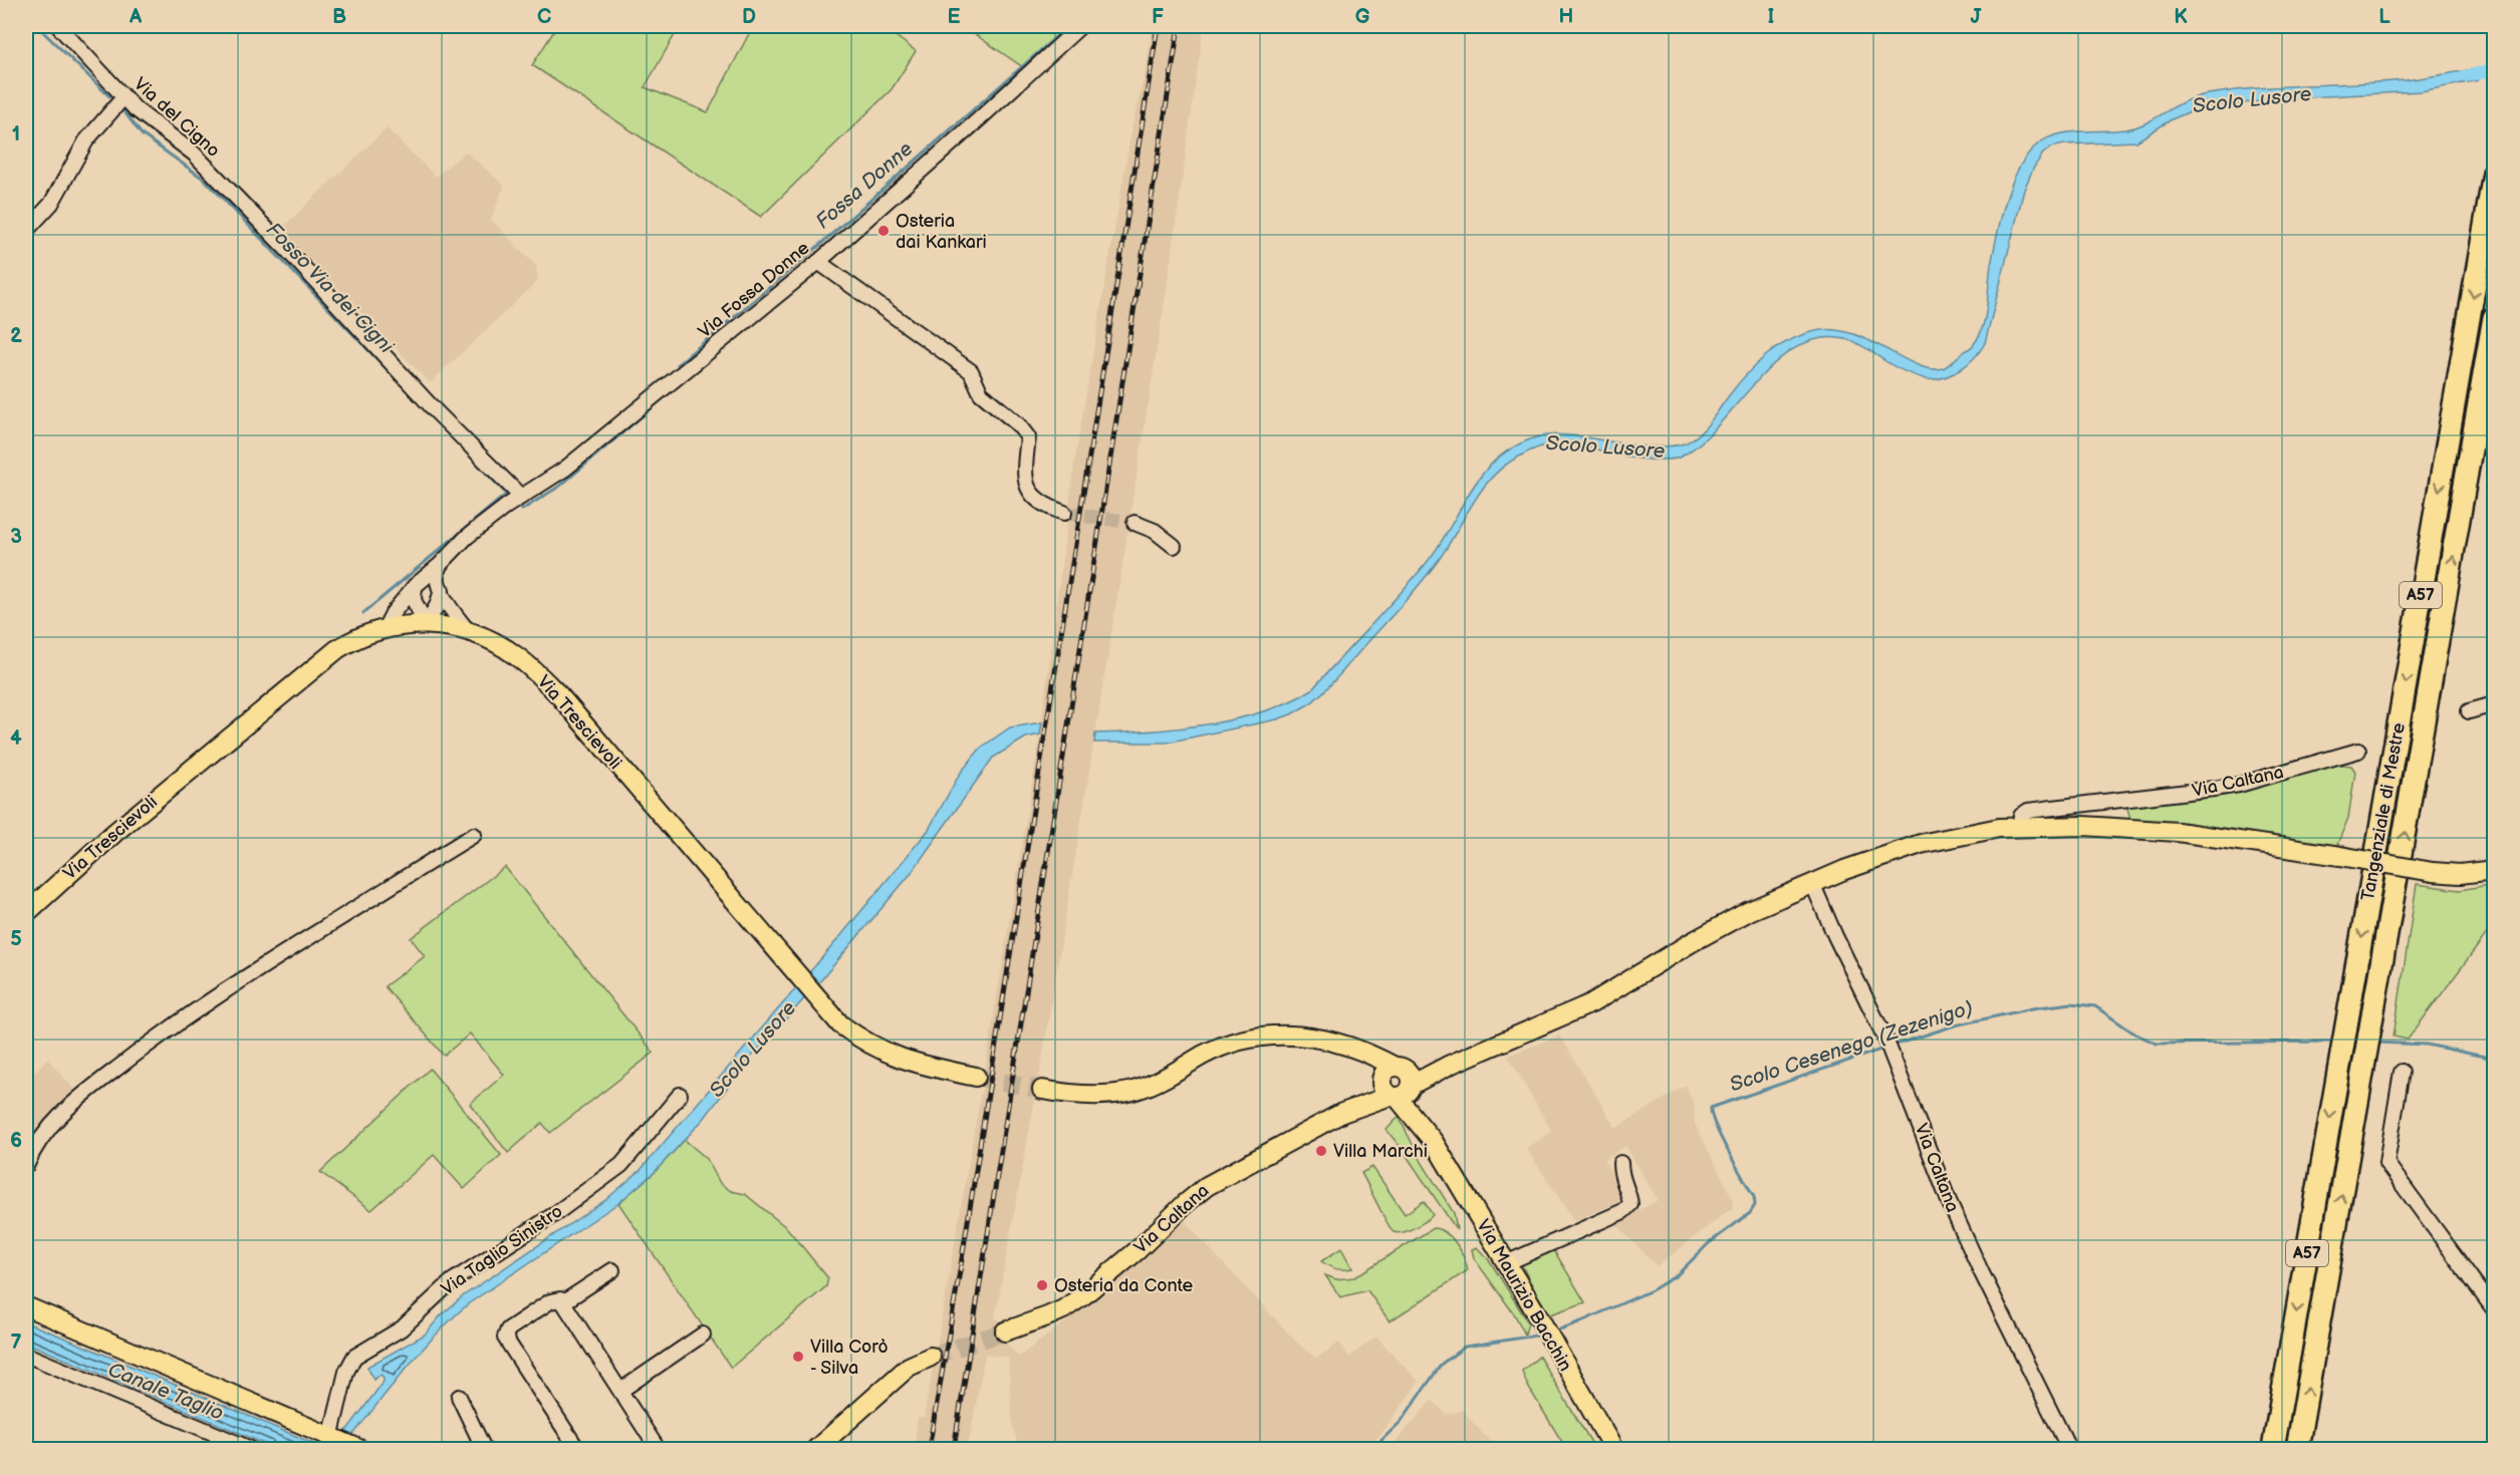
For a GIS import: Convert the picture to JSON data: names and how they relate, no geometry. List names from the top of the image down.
{
  "streets": {
    "highway": ["A57", "Tangenziale di Mestre"],
    "main road": ["Via Trescievoli", "Via Caltana", "Via Maurizio Bacchin"],
    "street": ["Via del Cigno", "Via Fossa Donne", "Via Taglio Sinistro"]
  },
  "crossings": [
    ["Via del Cigno", "Via Fossa Donne"],
    ["Via Fossa Donne", "Via Trescievoli"],
    ["Via Caltana", "Via Maurizio Bacchin"]
  ],
  "water": [
    "Scolo Lusore",
    "Fossa Donne",
    "Fosso Via dei Cigni",
    "Scolo Cesenego (Zezenigo)",
    "Canale Taglio"
  ],
  "places": [
    "Osteria dai Kankari",
    "Villa Marchi",
    "Osteria da Conte",
    "Villa Corò - Silva"
  ],
  "grid": {
    "columns": [
      "A",
      "B",
      "C",
      "D",
      "E",
      "F",
      "G",
      "H",
      "I",
      "J",
      "K",
      "L"
    ],
    "rows": [
      "1",
      "2",
      "3",
      "4",
      "5",
      "6",
      "7"
    ]
  }
}
